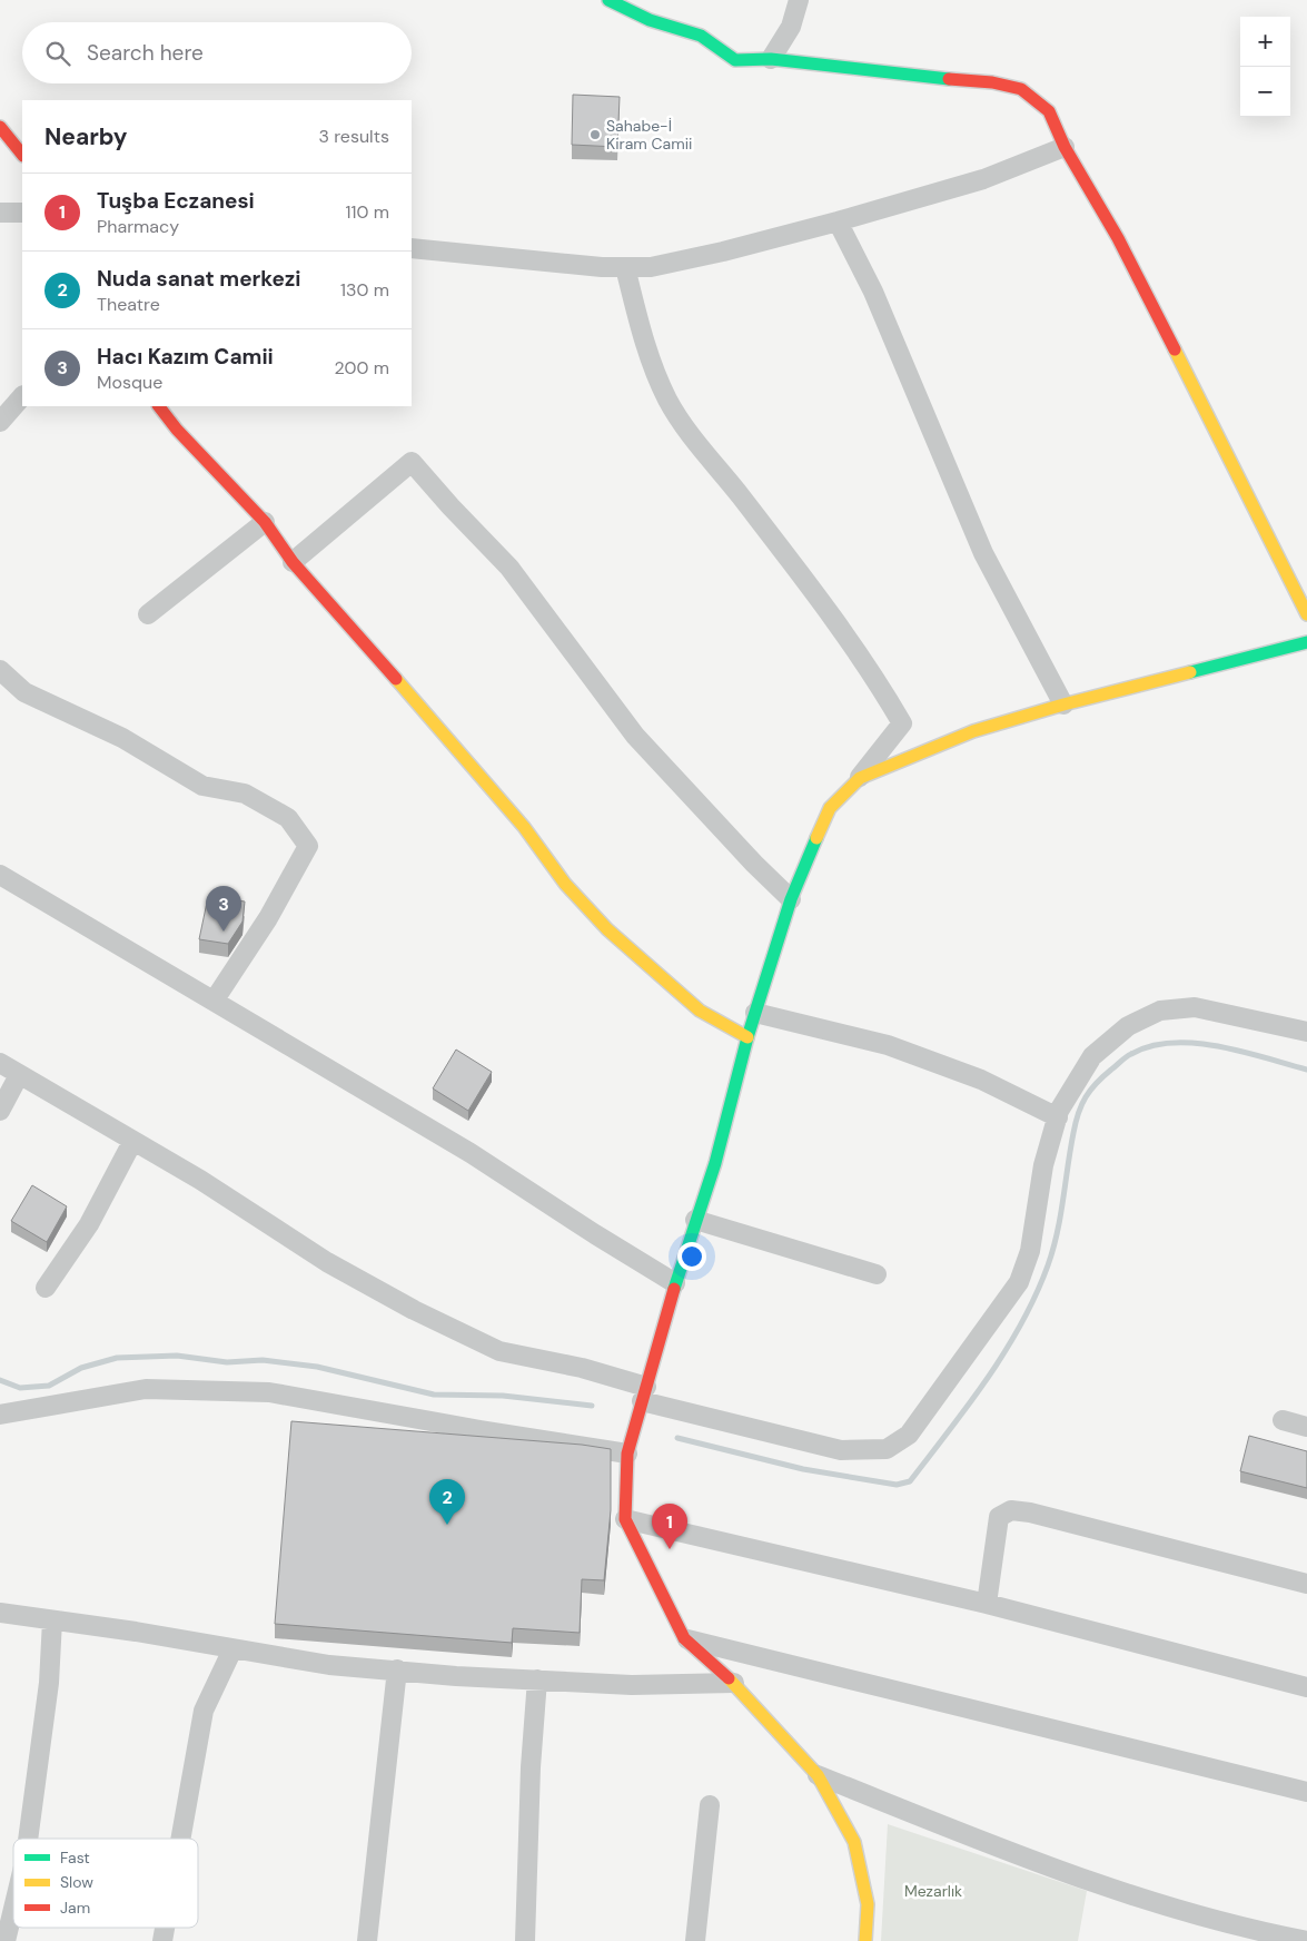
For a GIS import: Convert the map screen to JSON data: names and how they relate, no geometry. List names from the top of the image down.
{
  "parks": ["Mezarlık"],
  "places": ["Sahabe-İ Kiram Camii"],
  "legend": ["Fast", "Slow", "Jam"],
  "page": {
    "map_buttons": ["+", "−"],
    "search": "Search here",
    "heading": ["Nearby", "3 results"],
    "list": [
      {
        "mark": "1",
        "name": "Tuşba Eczanesi",
        "note": "Pharmacy",
        "value": "110 m"
      },
      {
        "mark": "2",
        "name": "Nuda sanat merkezi",
        "note": "Theatre",
        "value": "130 m"
      },
      {
        "mark": "3",
        "name": "Hacı Kazım Camii",
        "note": "Mosque",
        "value": "200 m"
      }
    ],
    "pins": ["3", "2", "1"]
  }
}
